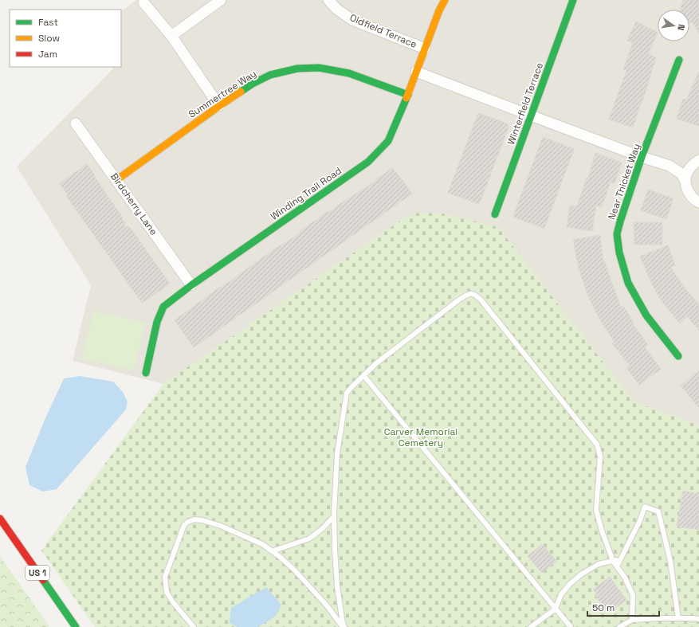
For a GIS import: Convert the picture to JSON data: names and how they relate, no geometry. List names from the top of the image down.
{
  "streets": {
    "street": [
      "Oldfield Terrace",
      "Summertree Way",
      "Winterfield Terrace",
      "Near Thicket Way",
      "Winding Trail Road",
      "Birdcherry Lane",
      "US 1"
    ]
  },
  "crossings": [
    ["Oldfield Terrace", "Winding Trail Road"],
    ["Summertree Way", "Winding Trail Road"],
    ["Summertree Way", "Birdcherry Lane"],
    ["Winding Trail Road", "Birdcherry Lane"]
  ],
  "parks": ["Carver Memorial Cemetery"],
  "legend": ["Fast", "Slow", "Jam"],
  "scale_bar": "50 m",
  "north": "right"
}
